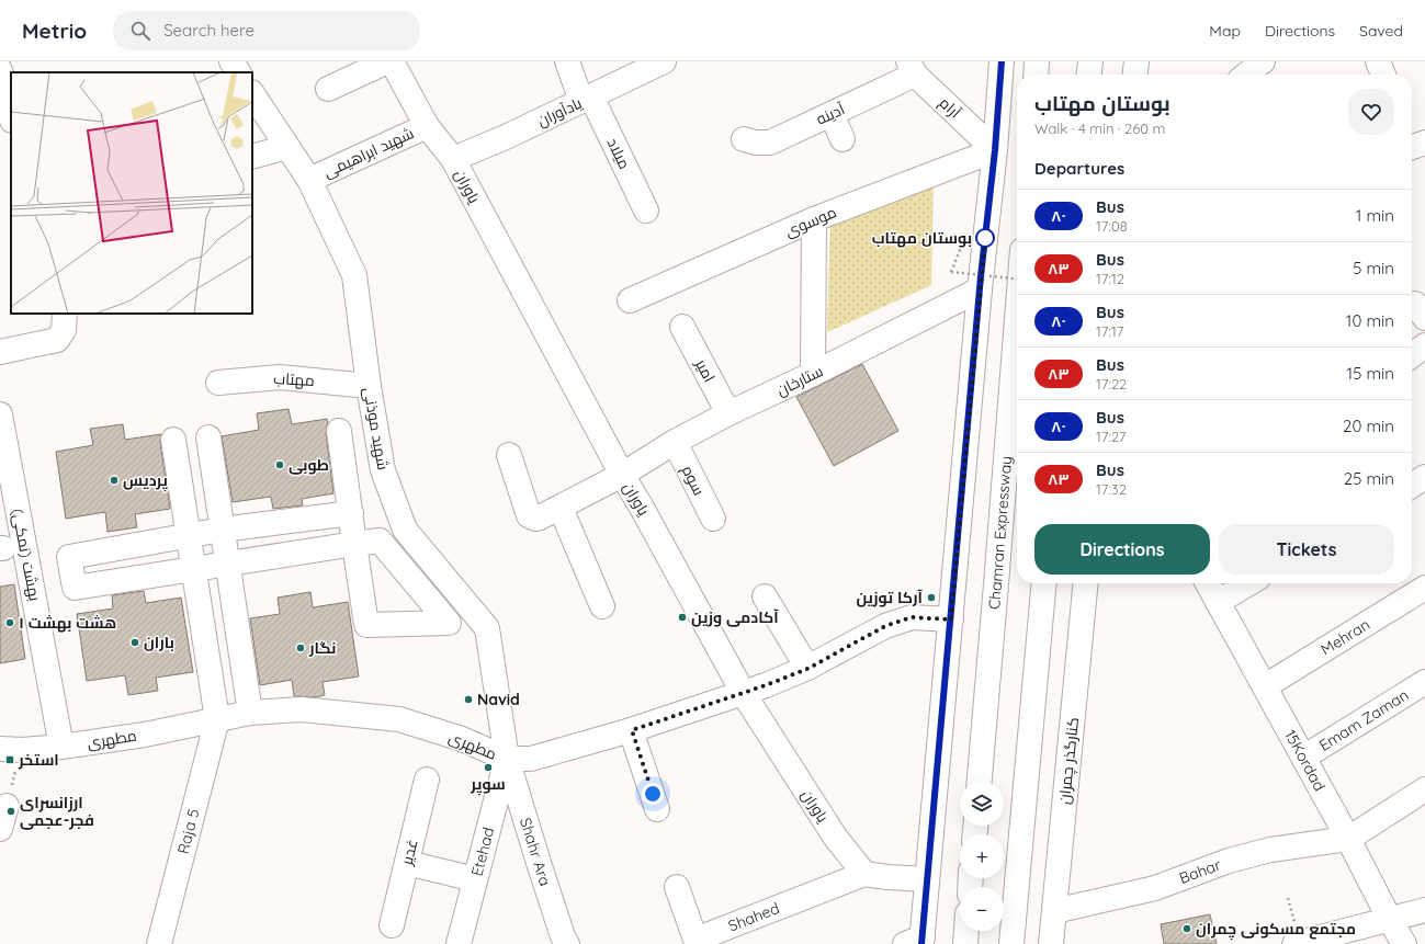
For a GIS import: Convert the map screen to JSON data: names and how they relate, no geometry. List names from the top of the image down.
{
  "streets": {
    "main road": [
      "آرام",
      "یادآوران",
      "آدینه",
      "شهید ابراهیمی",
      "میلاد",
      "یاوران",
      "موسوی",
      "امیر",
      "مهتاب",
      "ستارخان",
      "شهید موذنی",
      "سوم",
      "Chamran Expressway",
      "بهشت (نمکی)",
      "Mehran",
      "Emam Zaman",
      "مطهری",
      "کنارگذر چمران",
      "15Kordad",
      "Raja 5",
      "غدیر",
      "Etehad",
      "Shahr Ara",
      "Bahar",
      "Shahed"
    ]
  },
  "crossings": [
    ["آرام", "آدینه"],
    ["آرام", "موسوی"],
    ["یادآوران", "میلاد"],
    ["یادآوران", "یاوران"],
    ["شهید ابراهیمی", "یاوران"],
    ["شهید ابراهیمی", "شهید موذنی"],
    ["یاوران", "ستارخان"],
    ["یاوران", "مطهری"],
    ["یاوران", "Shahed"],
    ["امیر", "ستارخان"],
    ["مهتاب", "شهید موذنی"],
    ["ستارخان", "سوم"],
    ["شهید موذنی", "مطهری"],
    ["شهید موذنی", "Etehad"],
    ["شهید موذنی", "Shahr Ara"],
    ["بهشت (نمکی)", "مطهری"],
    ["Mehran", "15Kordad"],
    ["Emam Zaman", "15Kordad"],
    ["مطهری", "Raja 5"],
    ["مطهری", "Etehad"],
    ["مطهری", "Shahr Ara"],
    ["کنارگذر چمران", "Bahar"],
    ["15Kordad", "Bahar"],
    ["Etehad", "Shahr Ara"]
  ],
  "places": {
    "other": [
      "بوستان مهتاب",
      "طوبی",
      "پردیس",
      "آرکا توزین",
      "آکادمی وزین",
      "هشت بهشت ۱",
      "باران",
      "نگار",
      "Navid",
      "سوپر",
      "ارزانسرای فجر-عجمی",
      "مجتمع مسکونی چمران"
    ],
    "transit": ["استخر"]
  },
  "lines": ["bus line ۸۰"],
  "page": {
    "header": "Metrio",
    "search": "Search here",
    "nav": ["Map", "Directions", "Saved"],
    "heading": [
      ["بوستان مهتاب", "Walk · 4 min · 260 m"],
      "Departures"
    ],
    "list": [
      {
        "mark": "۸۰",
        "name": "Bus",
        "note": "17:08",
        "value": "1 min"
      },
      {
        "mark": "۸۳",
        "name": "Bus",
        "note": "17:12",
        "value": "5 min"
      },
      {
        "mark": "۸۰",
        "name": "Bus",
        "note": "17:17",
        "value": "10 min"
      },
      {
        "mark": "۸۳",
        "name": "Bus",
        "note": "17:22",
        "value": "15 min"
      },
      {
        "mark": "۸۰",
        "name": "Bus",
        "note": "17:27",
        "value": "20 min"
      },
      {
        "mark": "۸۳",
        "name": "Bus",
        "note": "17:32",
        "value": "25 min"
      }
    ],
    "buttons": ["Directions", "Tickets"],
    "map_buttons": ["+", "−"]
  }
}
